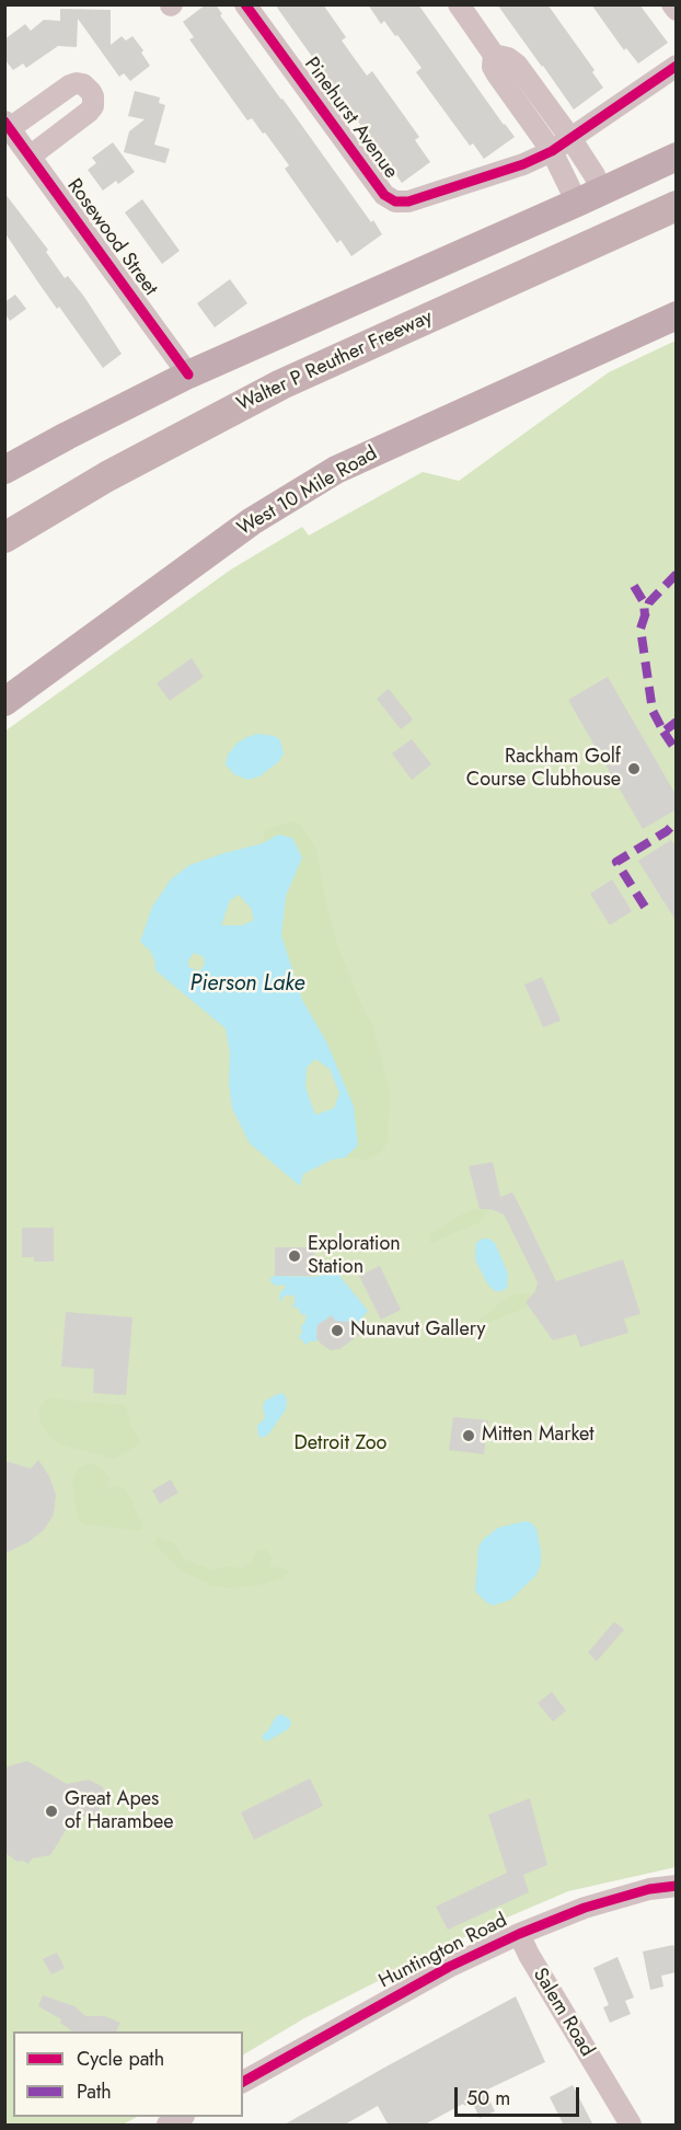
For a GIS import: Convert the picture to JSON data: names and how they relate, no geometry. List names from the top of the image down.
{
  "streets": {
    "highway": ["Walter P Reuther Freeway"],
    "main road": ["West 10 Mile Road"],
    "street": [
      "Pinehurst Avenue",
      "Rosewood Street",
      "Huntington Road",
      "Salem Road"
    ]
  },
  "crossings": [
    ["Huntington Road", "Salem Road"]
  ],
  "water": ["Pierson Lake"],
  "parks": ["Detroit Zoo"],
  "places": [
    "Rackham Golf Course Clubhouse",
    "Exploration Station",
    "Nunavut Gallery",
    "Mitten Market",
    "Great Apes of Harambee"
  ],
  "legend": ["Cycle path", "Path"],
  "scale_bar": "50 m"
}
